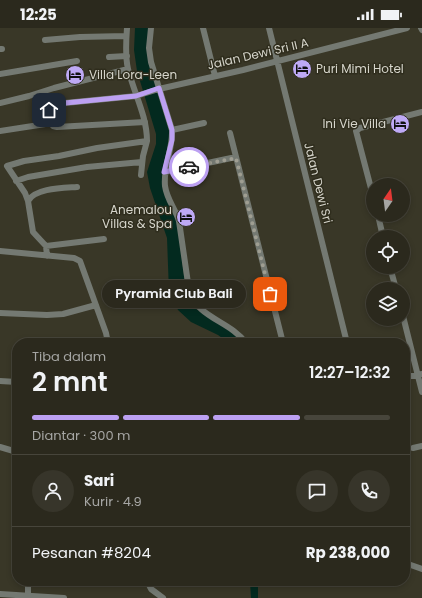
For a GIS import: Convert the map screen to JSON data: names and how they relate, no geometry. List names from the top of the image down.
{
  "streets": {
    "street": ["Jalan Dewi Sri II A", "Jalan Dewi Sri"]
  },
  "crossings": [
    ["Jalan Dewi Sri II A", "Jalan Dewi Sri"]
  ],
  "places": {
    "hotel": [
      "Puri Mimi Hotel",
      "Villa Lora-Leen",
      "Ini Vie Villa",
      "Anemalou Villas & Spa"
    ],
    "other": ["Pyramid Club Bali"]
  },
  "north": "top",
  "page": {
    "status": "12:25",
    "bubble": "Pyramid Club Bali",
    "heading": ["2 mnt", "Tiba dalam", "12:27–12:32"],
    "panel": [
      "Sari",
      "Kurir · 4.9",
      "Pesanan #8204",
      "Rp 238,000"
    ],
    "bar": "Diantar · 300 m"
  }
}
